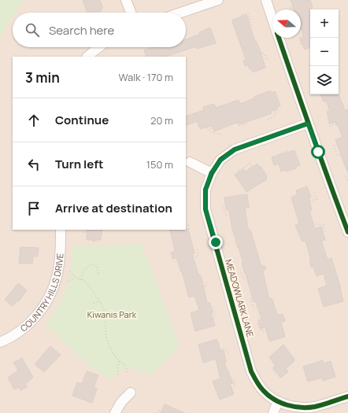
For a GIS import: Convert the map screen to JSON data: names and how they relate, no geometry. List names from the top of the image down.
{
  "streets": {
    "street": ["COUNTRY HILLS DRIVE", "MEADOWLARK LANE"]
  },
  "parks": ["Kiwanis Park"],
  "north": "left",
  "page": {
    "map_buttons": ["+", "−"],
    "search": "Search here",
    "heading": ["3 min", "Walk · 170 m"],
    "list": [
      ["Continue", "20 m"],
      ["Turn left", "150 m"],
      "Arrive at destination"
    ]
  }
}
